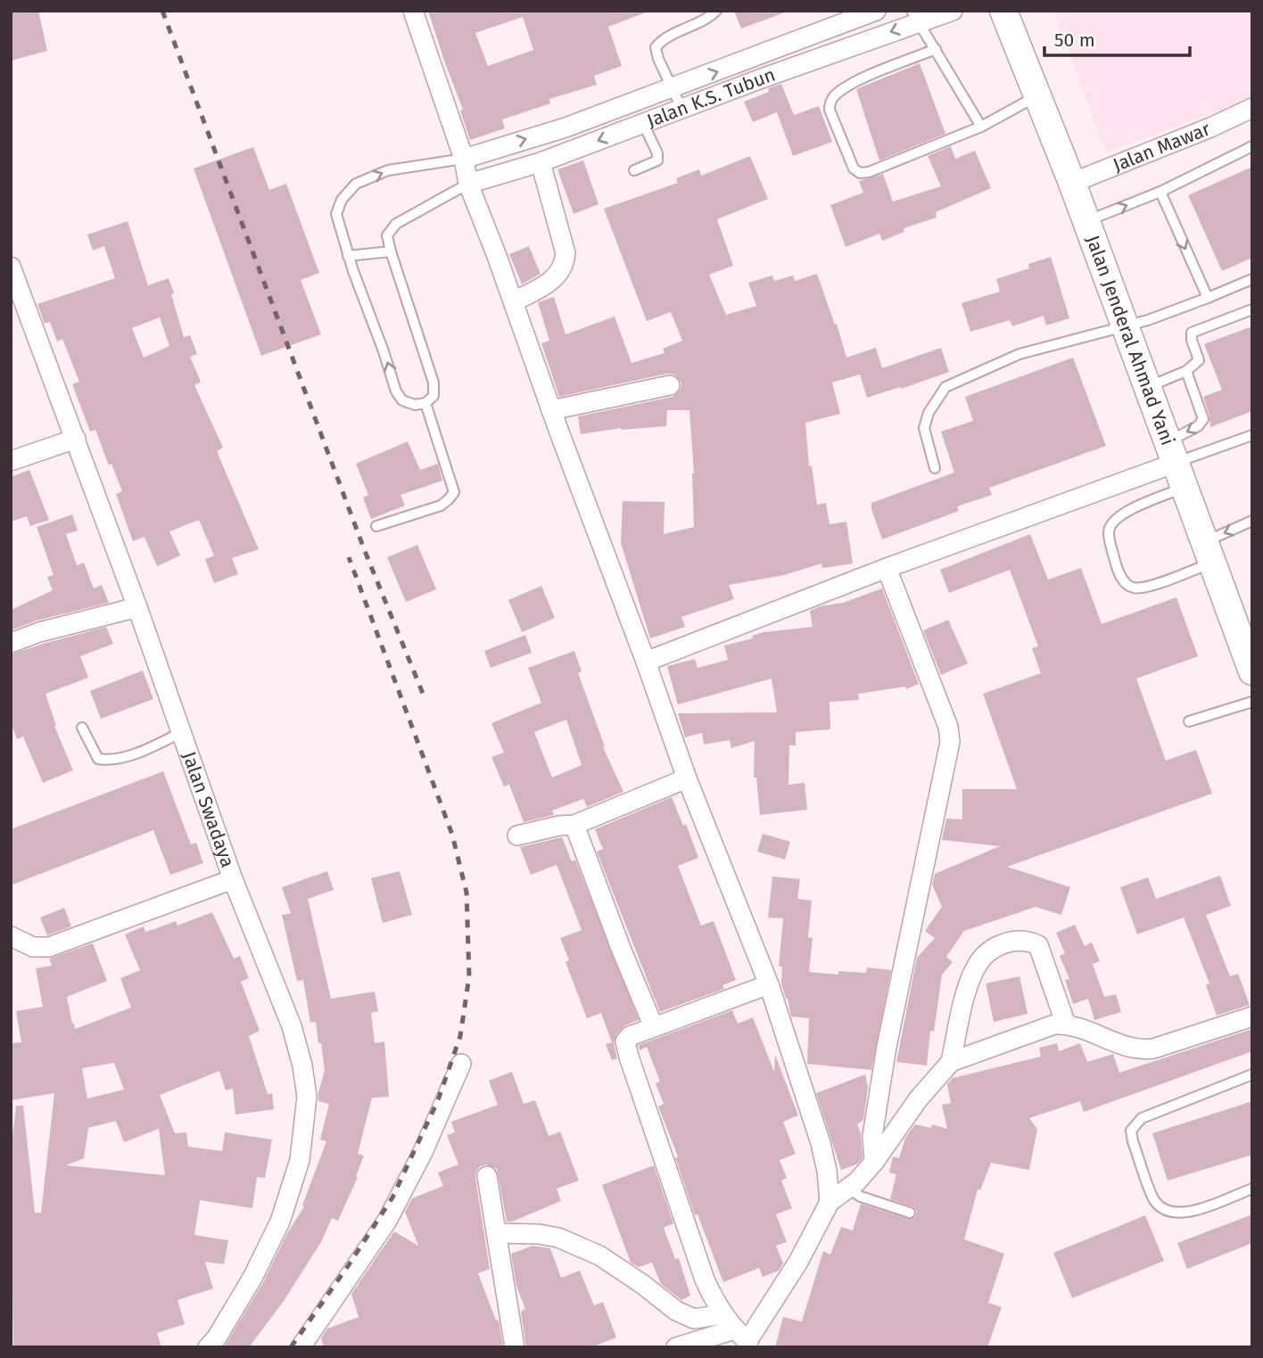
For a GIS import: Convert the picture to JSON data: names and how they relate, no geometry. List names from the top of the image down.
{
  "streets": {
    "main road": ["Jalan Jenderal Ahmad Yani"],
    "street": ["Jalan K.S. Tubun", "Jalan Mawar", "Jalan Swadaya"]
  },
  "crossings": [
    ["Jalan Mawar", "Jalan Jenderal Ahmad Yani"]
  ],
  "scale_bar": "50 m"
}
